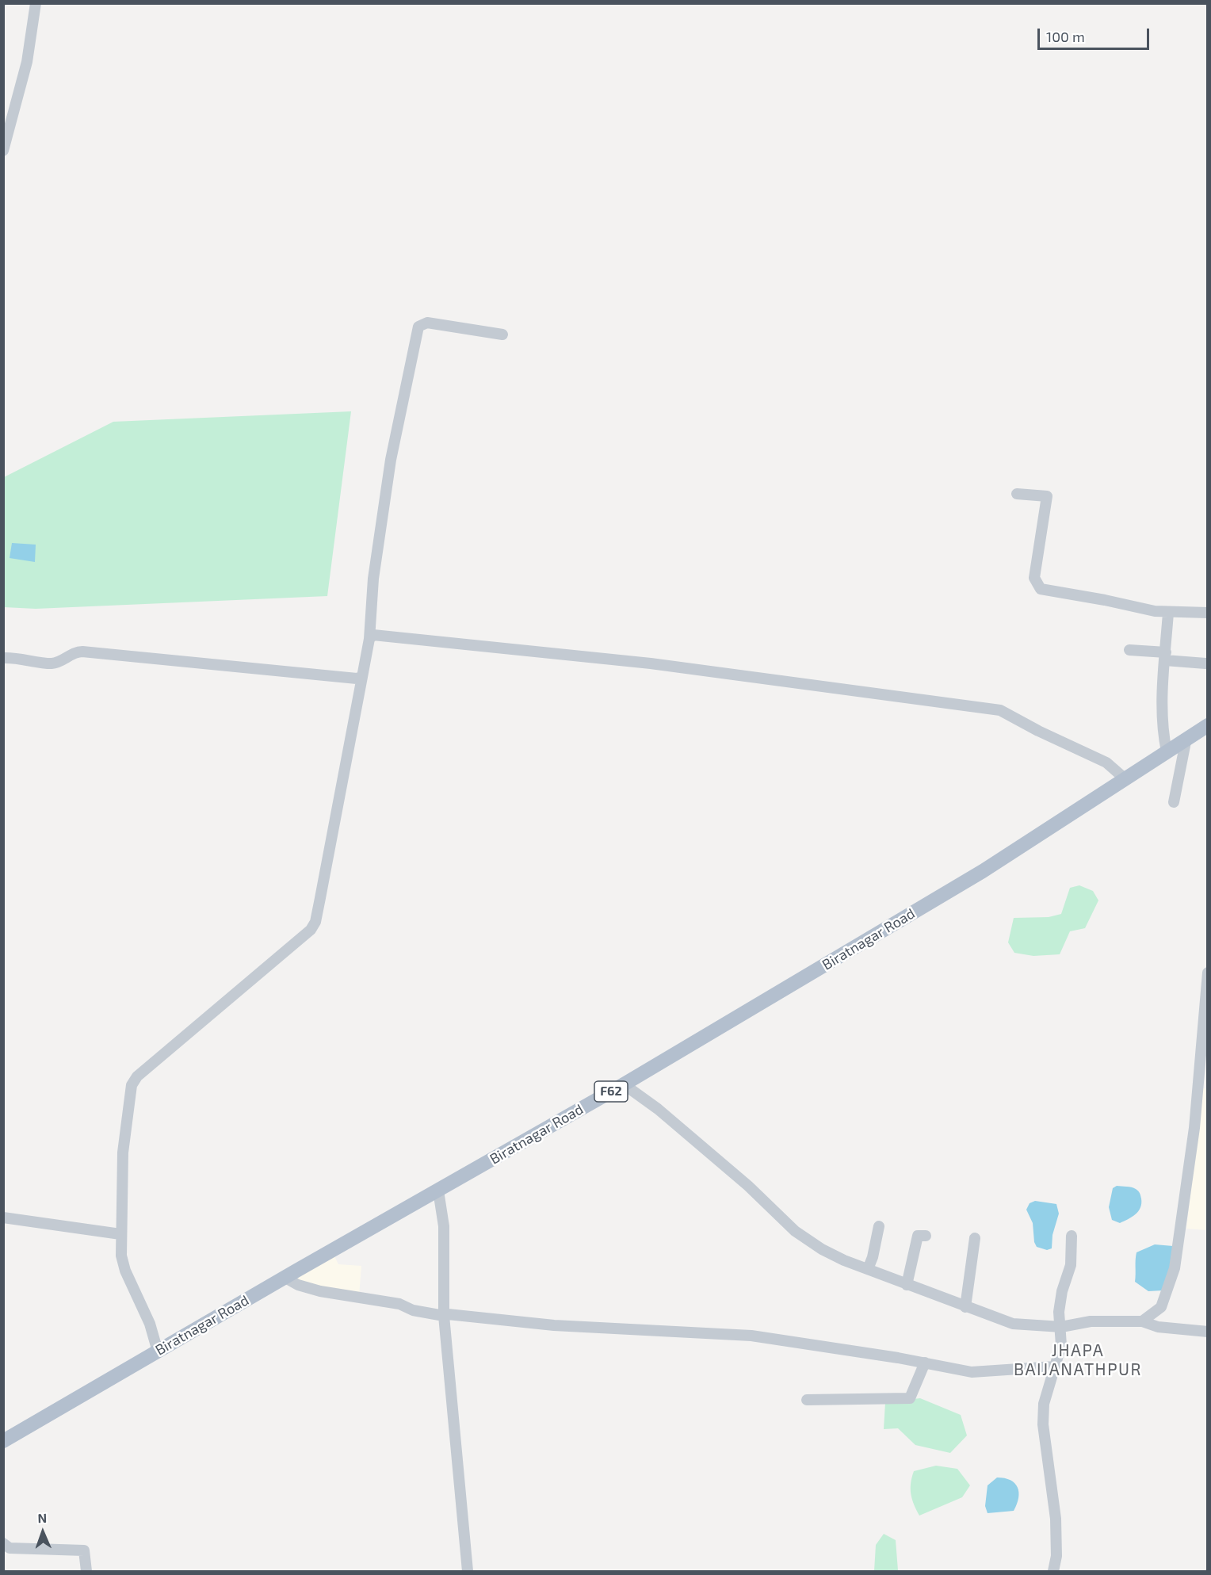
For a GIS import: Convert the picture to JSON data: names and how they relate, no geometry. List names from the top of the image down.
{
  "streets": {
    "main road": ["Biratnagar Road", "F62"]
  },
  "districts": ["JHAPA BAIJANATHPUR"],
  "scale_bar": "100 m",
  "north": "top"
}
